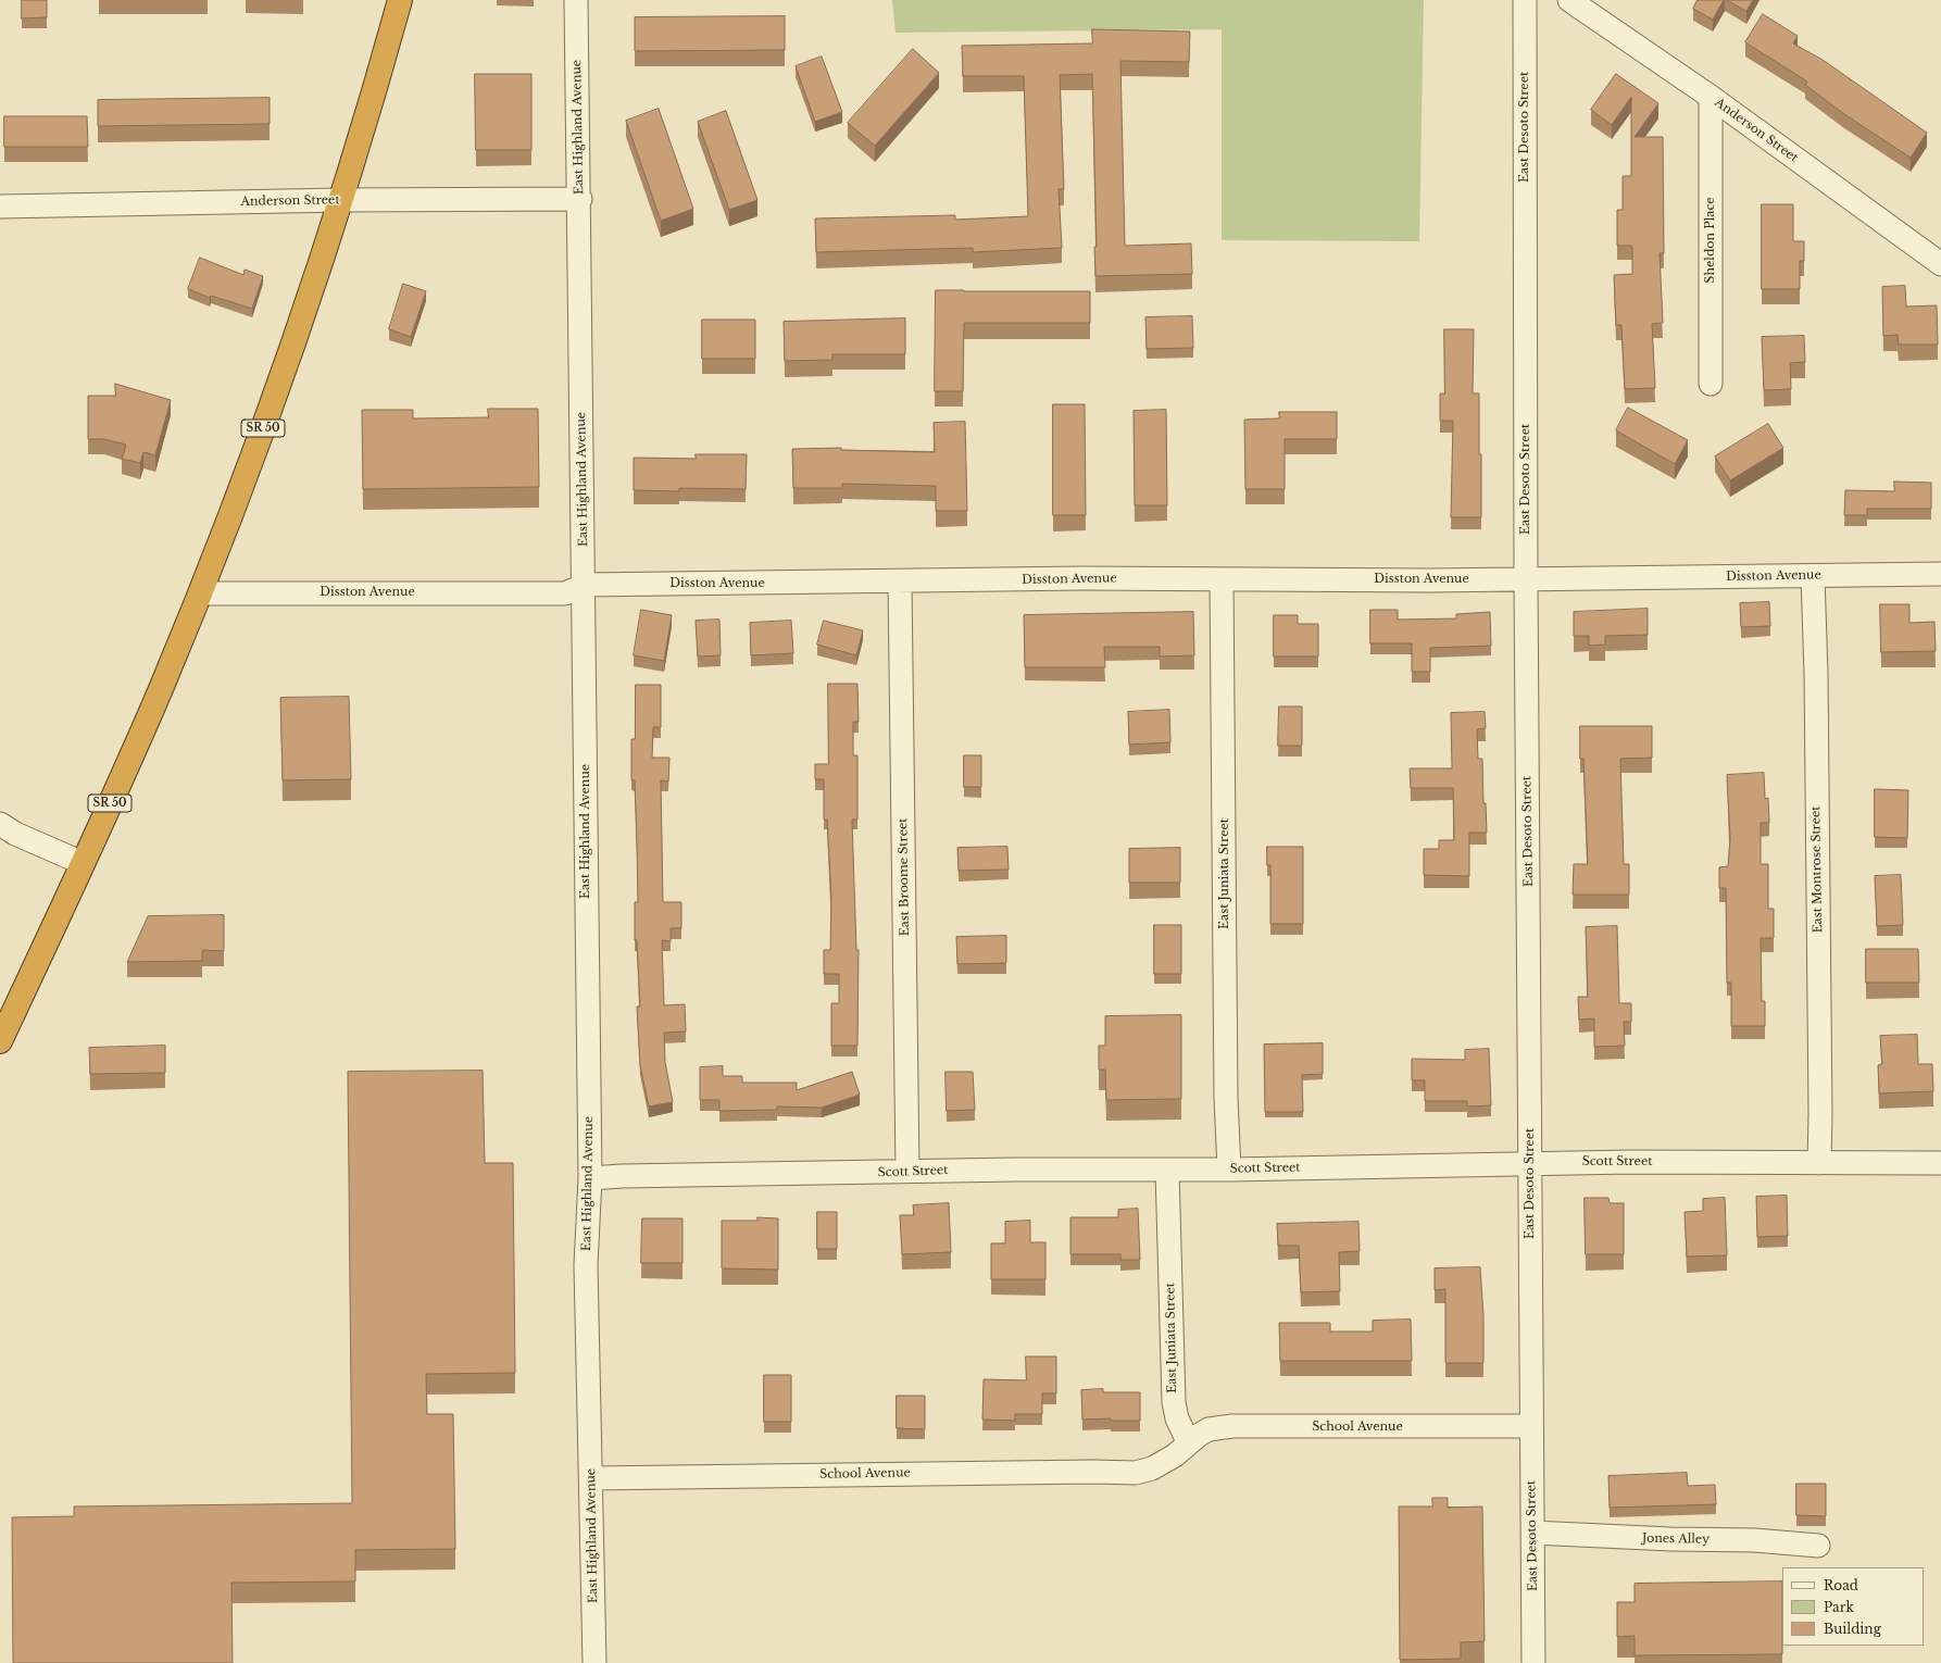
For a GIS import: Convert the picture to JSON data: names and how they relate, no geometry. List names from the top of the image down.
{
  "streets": {
    "highway": ["SR 50"],
    "street": [
      "East Highland Avenue",
      "East Desoto Street",
      "Anderson Street",
      "Sheldon Place",
      "Disston Avenue",
      "East Montrose Street",
      "East Juniata Street",
      "East Broome Street",
      "Scott Street",
      "School Avenue",
      "Jones Alley"
    ]
  },
  "crossings": [
    ["East Highland Avenue", "Anderson Street"],
    ["East Highland Avenue", "Disston Avenue"],
    ["East Highland Avenue", "Scott Street"],
    ["East Highland Avenue", "School Avenue"],
    ["East Desoto Street", "Disston Avenue"],
    ["East Desoto Street", "Scott Street"],
    ["East Desoto Street", "School Avenue"],
    ["East Desoto Street", "Jones Alley"],
    ["Anderson Street", "Sheldon Place"],
    ["Anderson Street", "SR 50"],
    ["SR 50", "Disston Avenue"],
    ["Disston Avenue", "East Montrose Street"],
    ["Disston Avenue", "East Juniata Street"],
    ["Disston Avenue", "East Broome Street"],
    ["East Montrose Street", "Scott Street"],
    ["East Juniata Street", "Scott Street"],
    ["East Juniata Street", "School Avenue"],
    ["East Broome Street", "Scott Street"]
  ],
  "legend": ["Road", "Park", "Building"]
}
